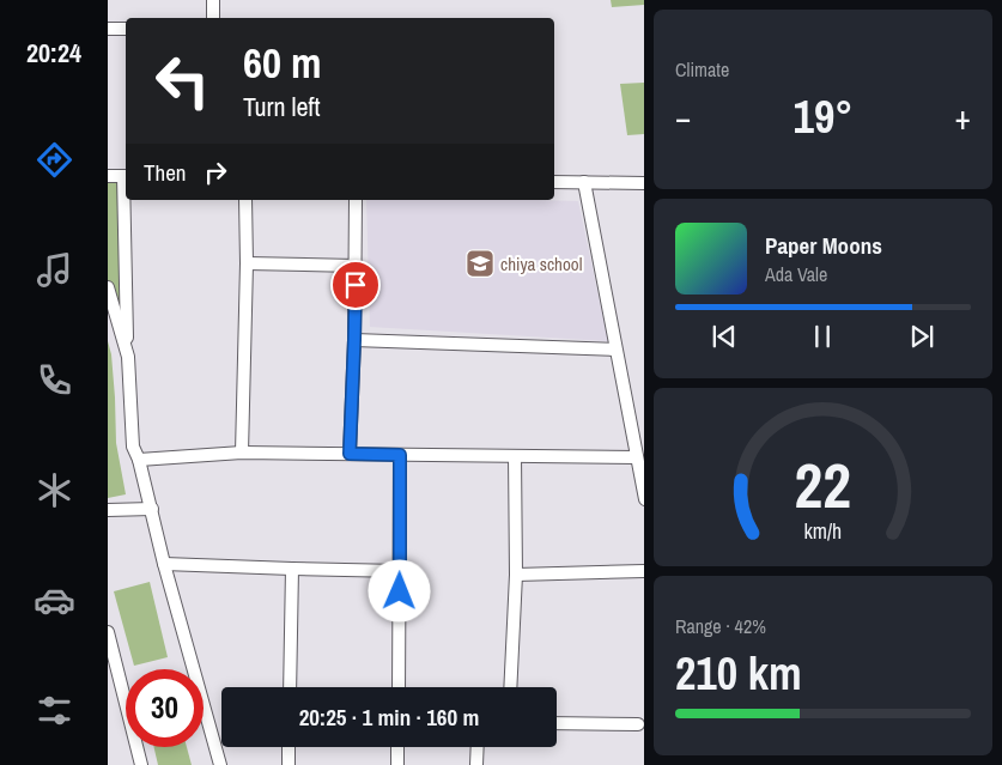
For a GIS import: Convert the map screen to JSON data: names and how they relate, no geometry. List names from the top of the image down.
{
  "places": {
    "school or university": ["chiya school"]
  },
  "page": {
    "tabs": "20:24",
    "tile": [
      "Climate",
      ["Range · 42%", "210 km"]
    ],
    "turn": ["60 m", "Turn left"],
    "heat": ["−", "19°", "+"],
    "then": "Then",
    "song": ["Paper Moons", "Ada Vale"],
    "limit": "30",
    "trip": "20:25 · 1 min · 160 m",
    "gauge": ["22", "km/h"]
  }
}
